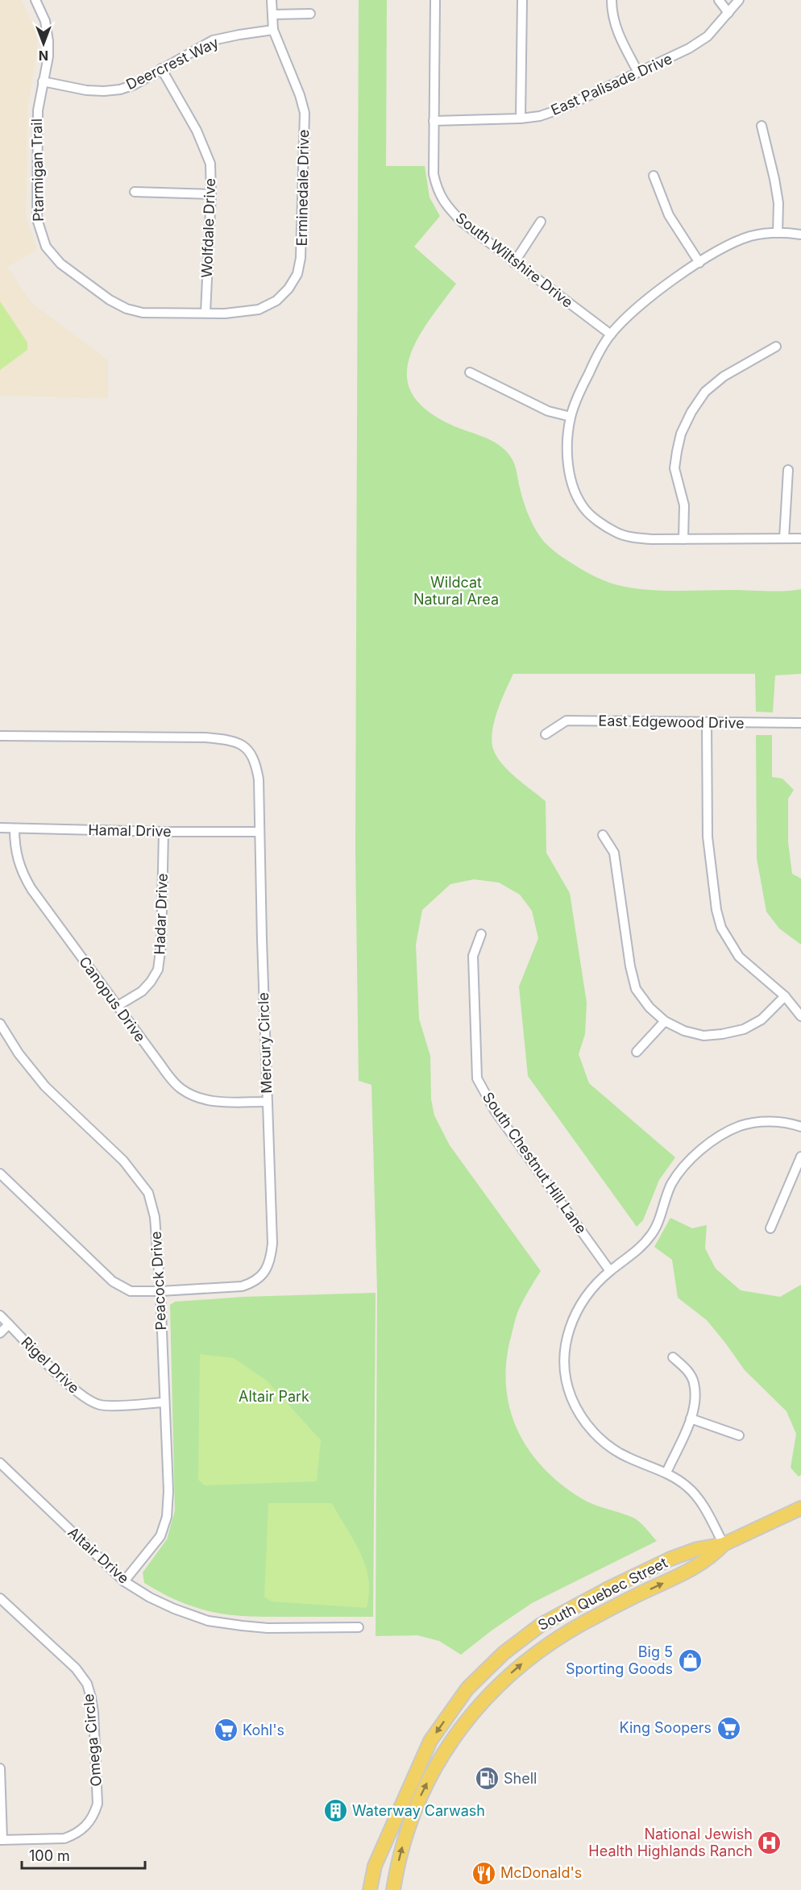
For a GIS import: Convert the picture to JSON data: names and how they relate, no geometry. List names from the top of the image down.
{
  "streets": {
    "main road": ["South Quebec Street"],
    "street": [
      "Deercrest Way",
      "East Palisade Drive",
      "Ptarmigan Trail",
      "Erminedale Drive",
      "Wolfdale Drive",
      "South Wiltshire Drive",
      "East Edgewood Drive",
      "Hamal Drive",
      "Hadar Drive",
      "Canopus Drive",
      "Mercury Circle",
      "South Chestnut Hill Lane",
      "Peacock Drive",
      "Rigel Drive",
      "Altair Drive",
      "Omega Circle"
    ]
  },
  "crossings": [
    ["Deercrest Way", "Ptarmigan Trail"],
    ["Deercrest Way", "Erminedale Drive"],
    ["Deercrest Way", "Wolfdale Drive"],
    ["East Palisade Drive", "South Wiltshire Drive"],
    ["Ptarmigan Trail", "Erminedale Drive"],
    ["Ptarmigan Trail", "Wolfdale Drive"],
    ["Erminedale Drive", "Wolfdale Drive"],
    ["Hamal Drive", "Hadar Drive"],
    ["Hamal Drive", "Canopus Drive"],
    ["Hamal Drive", "Mercury Circle"],
    ["Hadar Drive", "Canopus Drive"],
    ["Canopus Drive", "Mercury Circle"],
    ["Mercury Circle", "Peacock Drive"],
    ["Peacock Drive", "Rigel Drive"],
    ["Peacock Drive", "Altair Drive"]
  ],
  "parks": ["Wildcat Natural Area", "Altair Park"],
  "places": {
    "shop": ["Big 5 Sporting Goods"],
    "supermarket": ["King Soopers", "Kohl's"],
    "fuel station": ["Shell"],
    "building": ["Waterway Carwash"],
    "hospital": ["National Jewish Health Highlands Ranch"],
    "restaurant": ["McDonald's"]
  },
  "scale_bar": "100 m",
  "north": "bottom"
}
